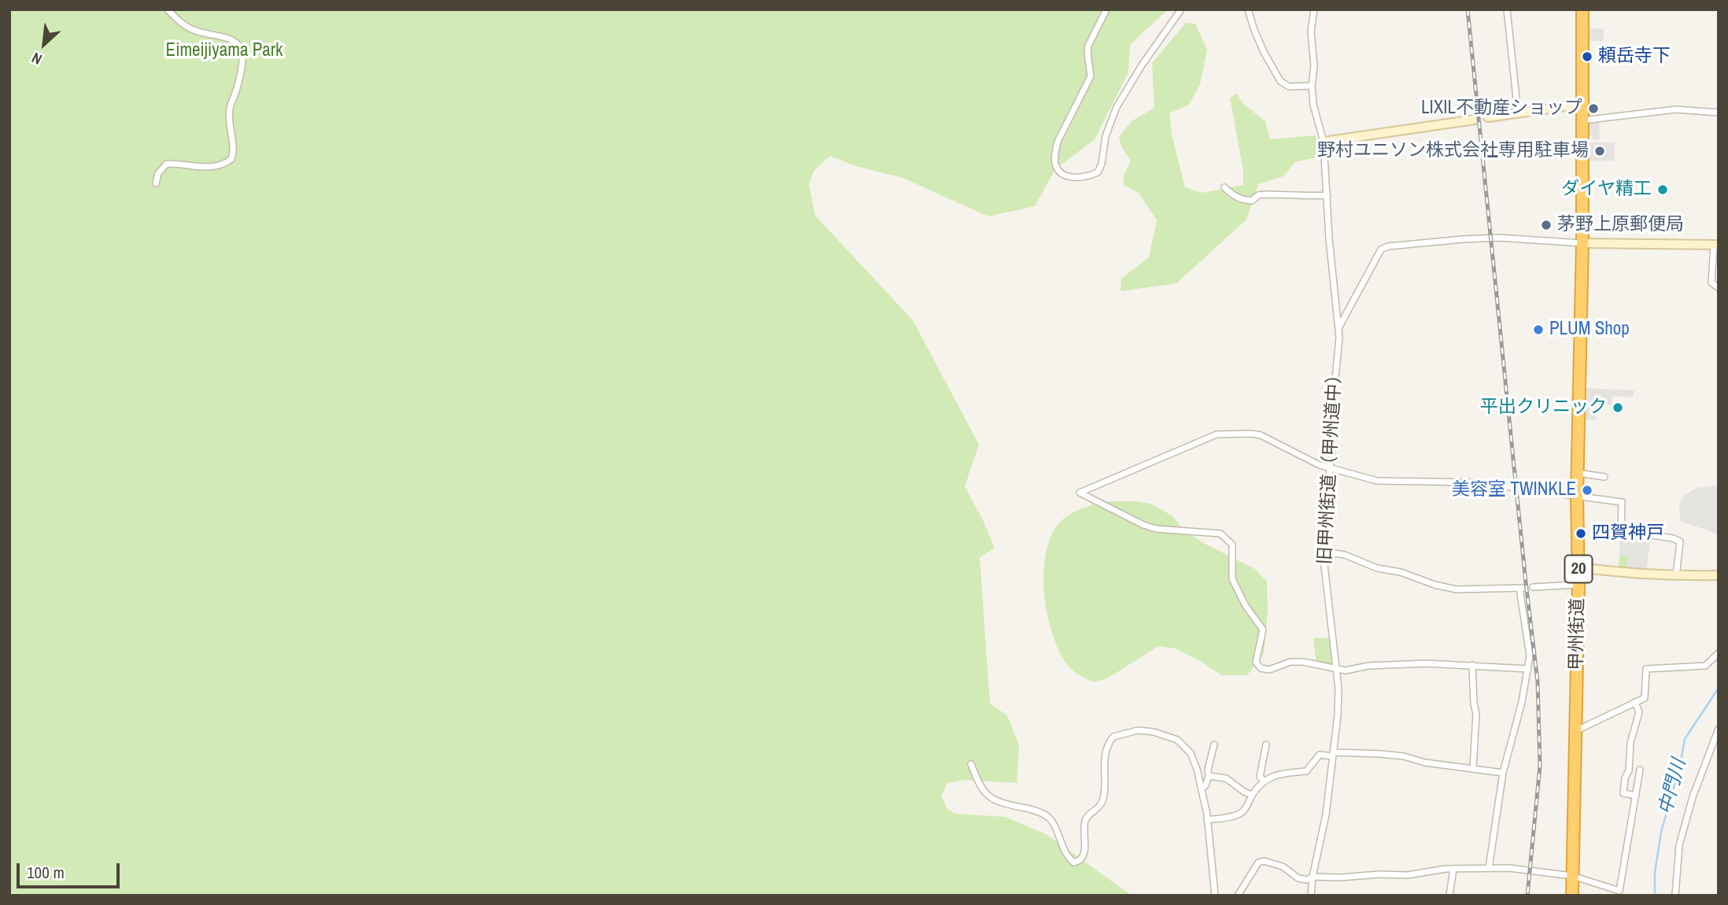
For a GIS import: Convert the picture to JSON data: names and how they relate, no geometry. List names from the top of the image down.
{
  "streets": {
    "highway": ["20", "甲州街道"],
    "street": ["旧甲州街道（甲州道中）"]
  },
  "crossings": [
    ["旧甲州街道（甲州道中）", "甲州街道"]
  ],
  "water": ["中門川"],
  "parks": ["Eimeijiyama Park"],
  "places": [
    "頼岳寺下",
    "LIXIL不動産ショップ",
    "野村ユニソン株式会社専用駐車場",
    "ダイヤ精工",
    "茅野上原郵便局",
    "PLUM Shop",
    "平出クリニック",
    "美容室 TWINKLE",
    "四賀神戸"
  ],
  "scale_bar": "100 m",
  "north": "bottom left"
}
